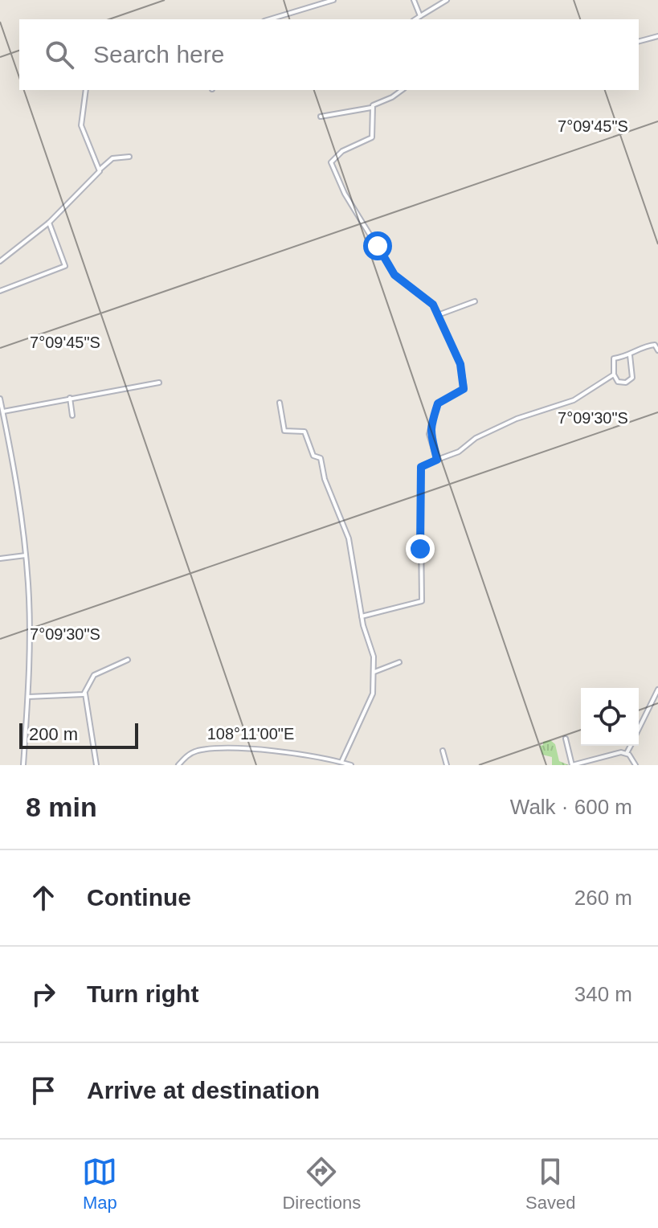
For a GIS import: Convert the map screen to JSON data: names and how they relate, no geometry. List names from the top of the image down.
{
  "scale_bar": "200 m",
  "page": {
    "search": "Search here",
    "scale": "200 m",
    "heading": ["8 min", "Walk · 600 m"],
    "list": [
      ["Continue", "260 m"],
      ["Turn right", "340 m"],
      "Arrive at destination"
    ],
    "nav": ["Map", "Directions", "Saved"]
  },
  "coordinates": ["7°09'45\"S", "7°09'30\"S", "108°11'00\"E"]
}
